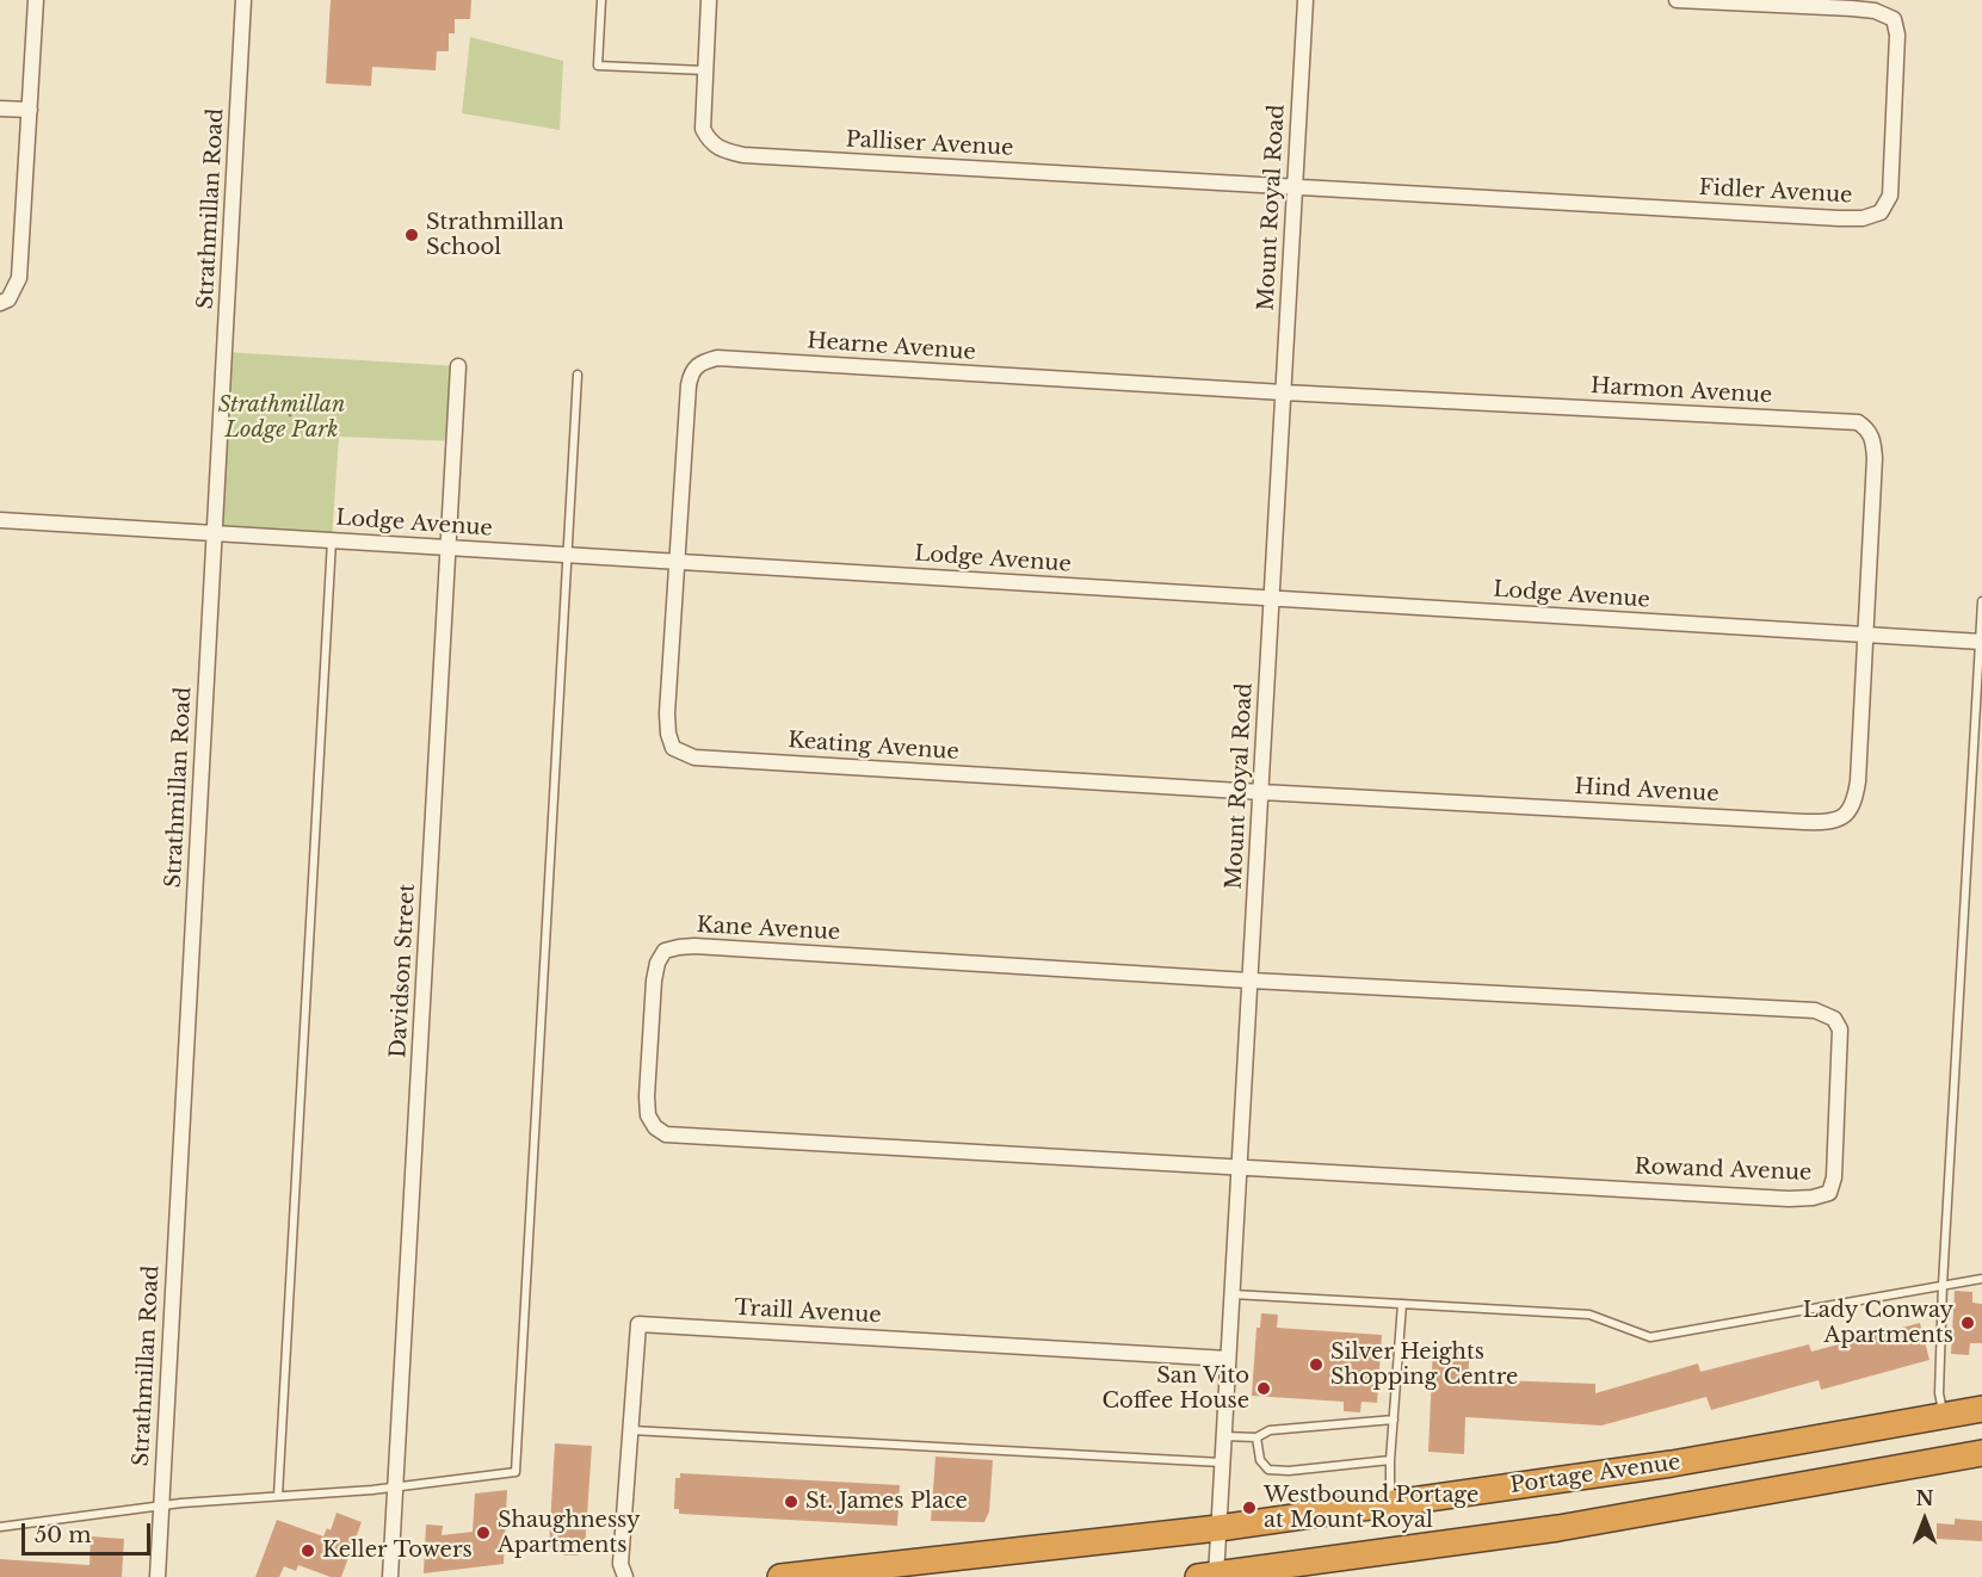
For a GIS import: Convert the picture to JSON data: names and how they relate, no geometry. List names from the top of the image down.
{
  "streets": {
    "highway": ["Portage Avenue"],
    "street": [
      "Palliser Avenue",
      "Fidler Avenue",
      "Mount Royal Road",
      "Strathmillan Road",
      "Hearne Avenue",
      "Harmon Avenue",
      "Lodge Avenue",
      "Keating Avenue",
      "Hind Avenue",
      "Kane Avenue",
      "Davidson Street",
      "Rowand Avenue",
      "Traill Avenue"
    ]
  },
  "crossings": [
    ["Palliser Avenue", "Fidler Avenue"],
    ["Palliser Avenue", "Mount Royal Road"],
    ["Fidler Avenue", "Mount Royal Road"],
    ["Mount Royal Road", "Hearne Avenue"],
    ["Mount Royal Road", "Harmon Avenue"],
    ["Mount Royal Road", "Lodge Avenue"],
    ["Mount Royal Road", "Keating Avenue"],
    ["Mount Royal Road", "Hind Avenue"],
    ["Mount Royal Road", "Kane Avenue"],
    ["Mount Royal Road", "Rowand Avenue"],
    ["Mount Royal Road", "Traill Avenue"],
    ["Mount Royal Road", "Portage Avenue"],
    ["Strathmillan Road", "Lodge Avenue"],
    ["Hearne Avenue", "Harmon Avenue"],
    ["Hearne Avenue", "Lodge Avenue"],
    ["Hearne Avenue", "Keating Avenue"],
    ["Harmon Avenue", "Lodge Avenue"],
    ["Harmon Avenue", "Hind Avenue"],
    ["Lodge Avenue", "Keating Avenue"],
    ["Lodge Avenue", "Hind Avenue"],
    ["Lodge Avenue", "Davidson Street"],
    ["Keating Avenue", "Hind Avenue"],
    ["Kane Avenue", "Rowand Avenue"]
  ],
  "parks": ["Strathmillan Lodge Park"],
  "places": [
    "Strathmillan School",
    "Lady Conway Apartments",
    "Silver Heights Shopping Centre",
    "San Vito Coffee House",
    "St. James Place",
    "Westbound Portage at Mount Royal",
    "Shaughnessy Apartments",
    "Keller Towers"
  ],
  "scale_bar": "50 m",
  "north": "top"
}
